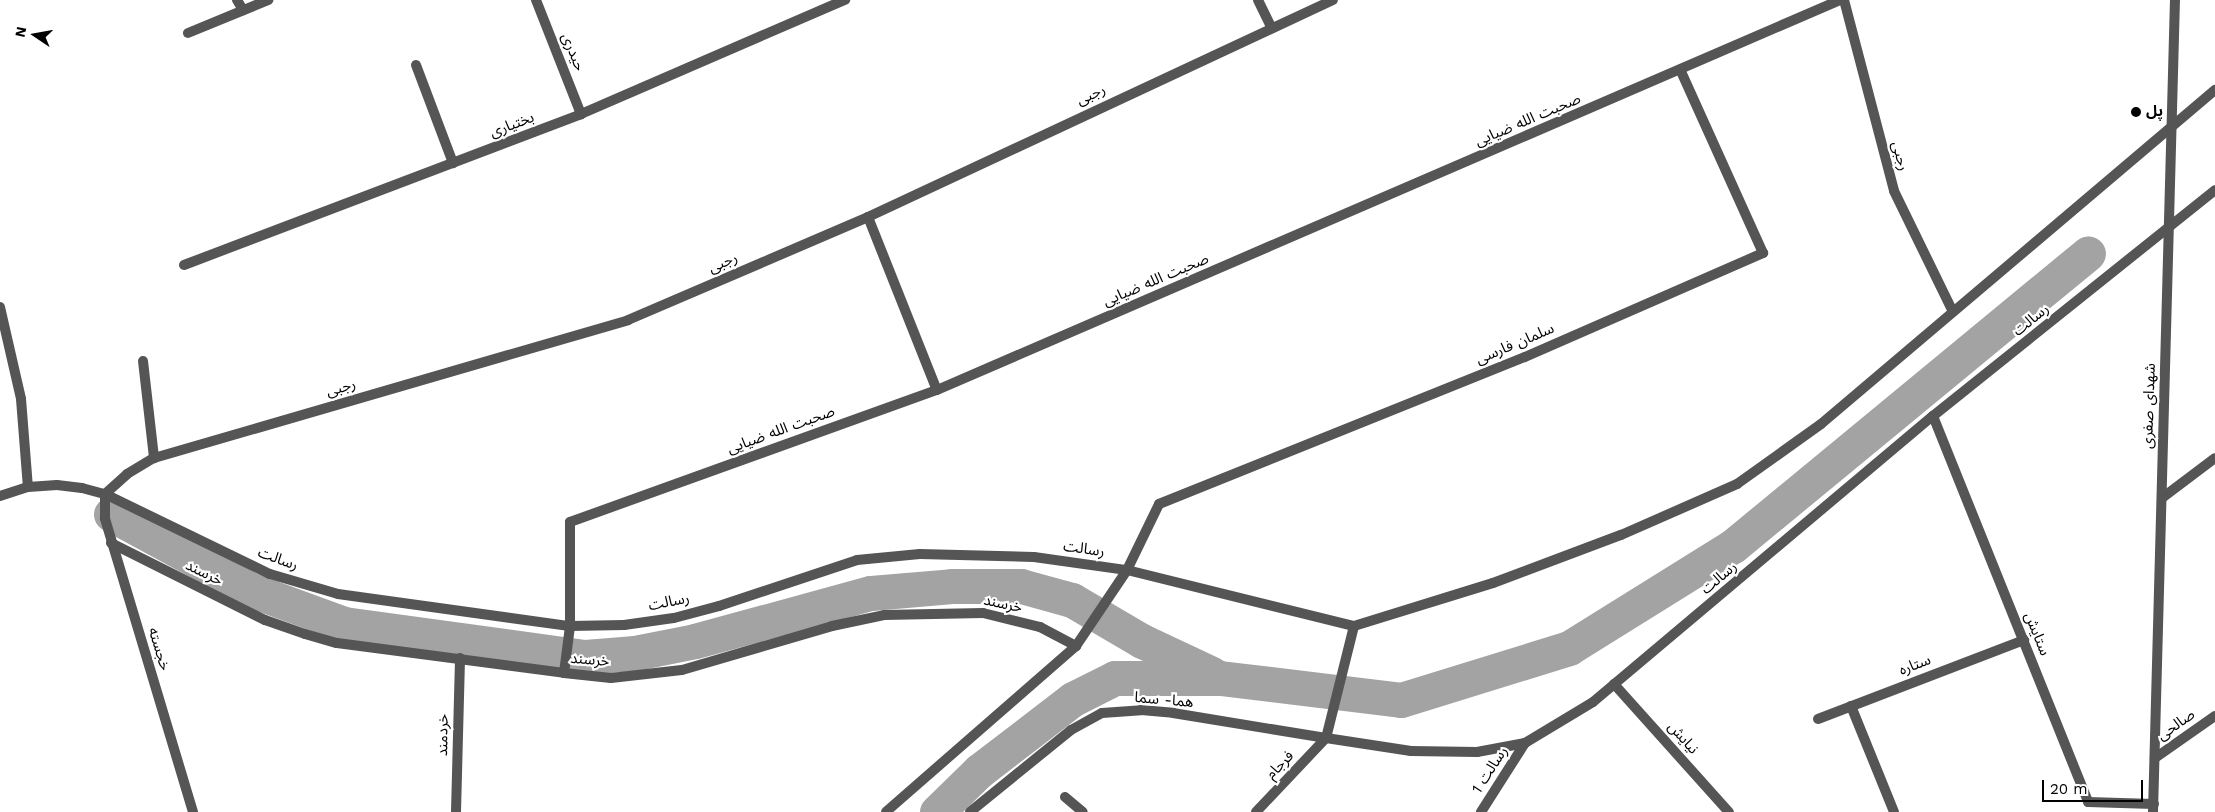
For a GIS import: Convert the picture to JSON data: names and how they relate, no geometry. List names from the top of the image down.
{
  "streets": {
    "street": [
      "حیدری",
      "رجبی",
      "صحبت الله ضیایی",
      "بختیاری",
      "رسالت",
      "سلمان فارسی",
      "شهدای صفری",
      "خرسند",
      "ستایش",
      "خجسته",
      "ستاره",
      "هما- سما",
      "صالحی",
      "خردمند",
      "نیایش",
      "فرجام",
      "رسالت 1"
    ]
  },
  "crossings": [
    ["حیدری", "بختیاری"],
    ["رجبی", "صحبت الله ضیایی"],
    ["رجبی", "رسالت"],
    ["رجبی", "خجسته"],
    ["صحبت الله ضیایی", "رسالت"],
    ["صحبت الله ضیایی", "سلمان فارسی"],
    ["رسالت", "سلمان فارسی"],
    ["رسالت", "شهدای صفری"],
    ["رسالت", "ستایش"],
    ["رسالت", "خجسته"],
    ["رسالت", "هما- سما"],
    ["رسالت", "نیایش"],
    ["رسالت", "فرجام"],
    ["رسالت", "رسالت 1"],
    ["شهدای صفری", "ستایش"],
    ["شهدای صفری", "صالحی"],
    ["خرسند", "خجسته"],
    ["خرسند", "خردمند"],
    ["ستایش", "ستاره"],
    ["هما- سما", "فرجام"]
  ],
  "places": ["پل"],
  "scale_bar": "20 m",
  "north": "left"
}
